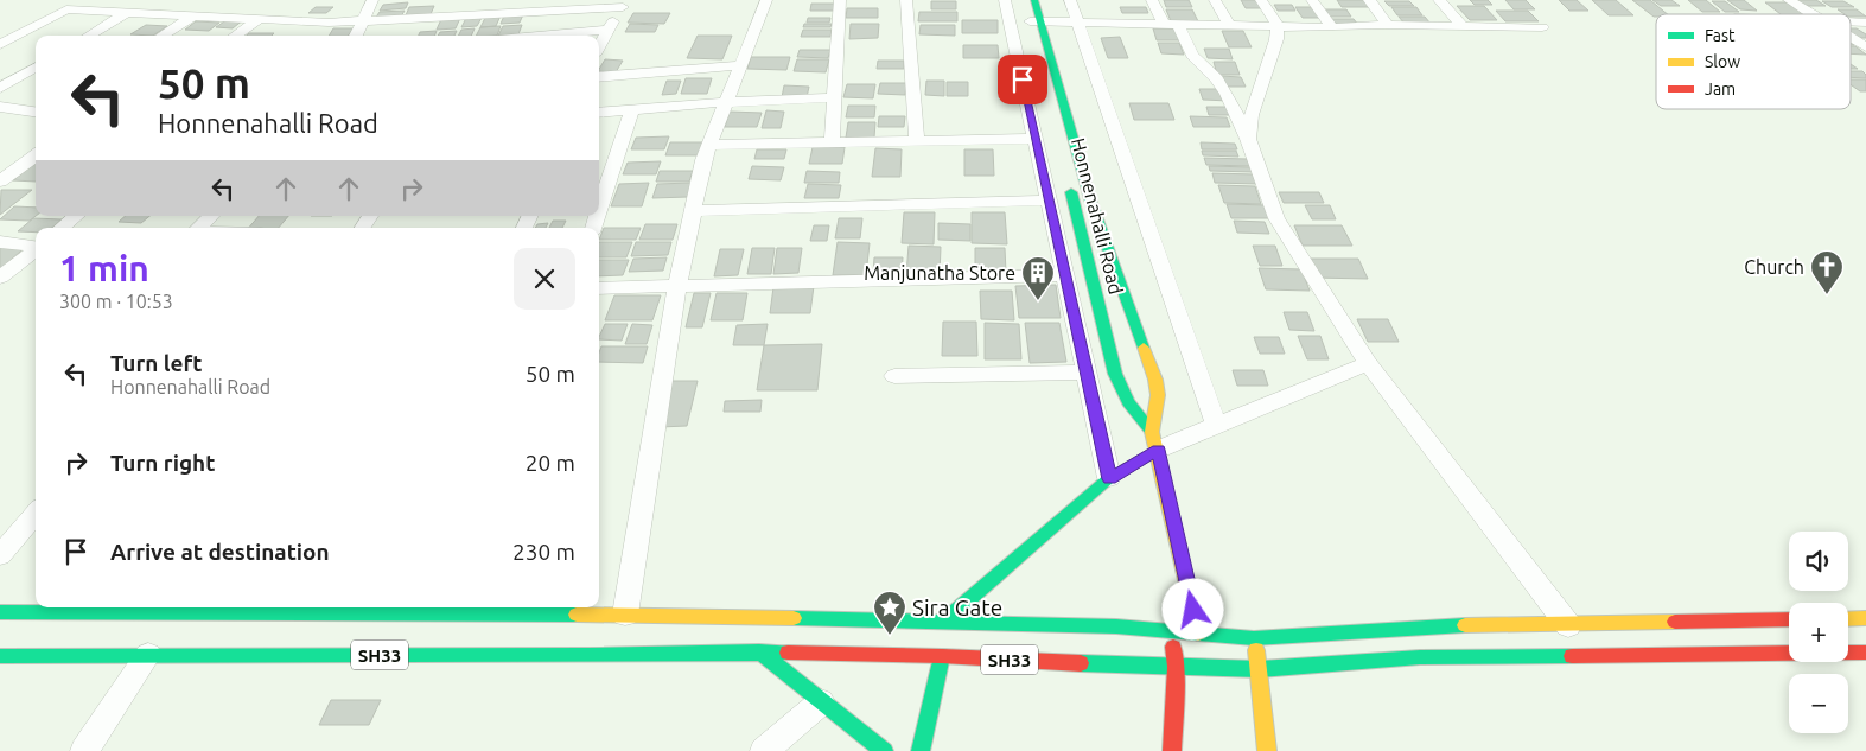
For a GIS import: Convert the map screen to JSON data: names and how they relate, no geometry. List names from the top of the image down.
{
  "streets": {
    "main road": ["Honnenahalli Road", "SH33"]
  },
  "crossings": [
    ["Honnenahalli Road", "SH33"]
  ],
  "places": {
    "church": ["Church"],
    "building": ["Manjunatha Store"],
    "place": ["Sira Gate"]
  },
  "legend": ["Fast", "Slow", "Jam"],
  "page": {
    "turn": ["50 m", "Honnenahalli Road"],
    "heading": ["1 min", "300 m · 10:53"],
    "list": [
      {
        "name": "Turn left",
        "note": "Honnenahalli Road",
        "value": "50 m"
      },
      {
        "name": "Turn right",
        "value": "20 m"
      },
      {
        "name": "Arrive at destination",
        "value": "230 m"
      }
    ],
    "map_buttons": ["+", "−"]
  }
}
